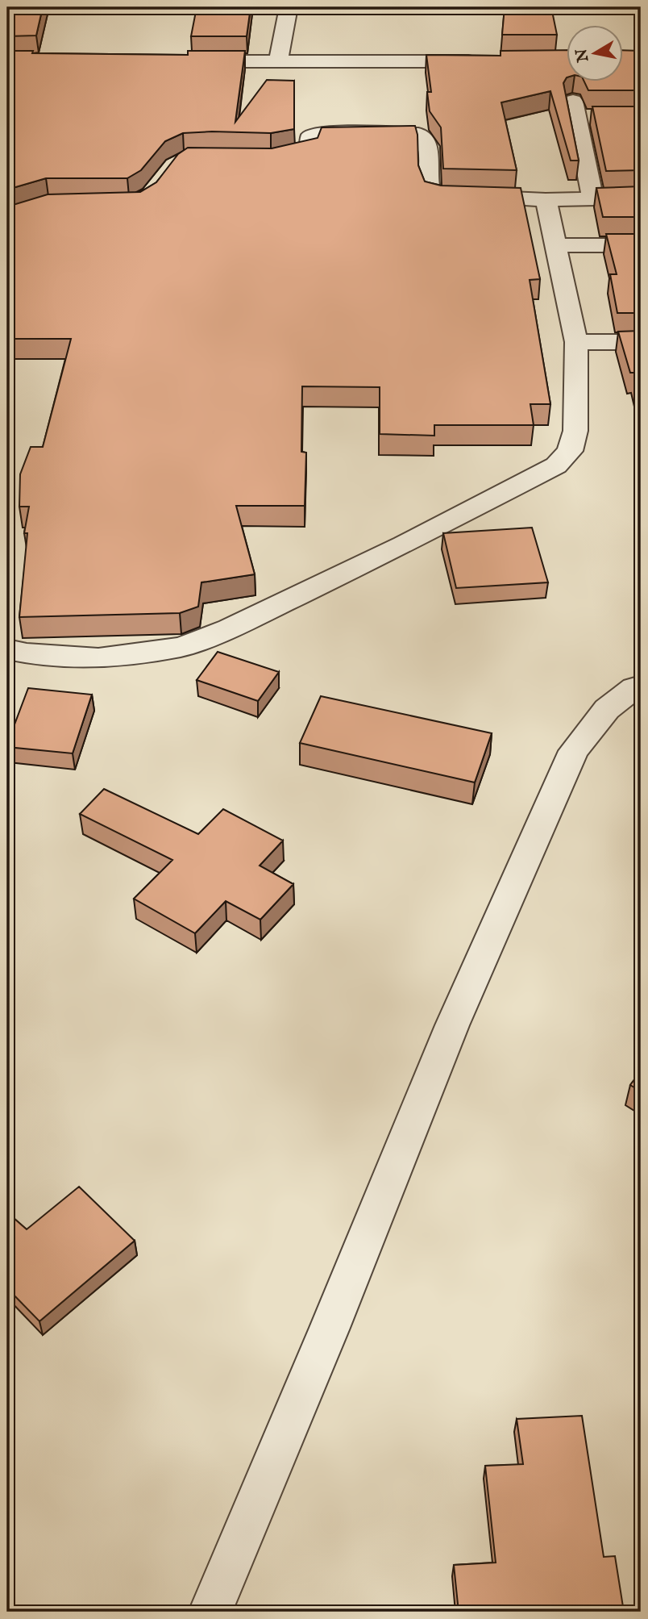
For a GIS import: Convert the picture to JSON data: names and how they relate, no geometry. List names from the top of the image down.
{
  "north": "left"
}
